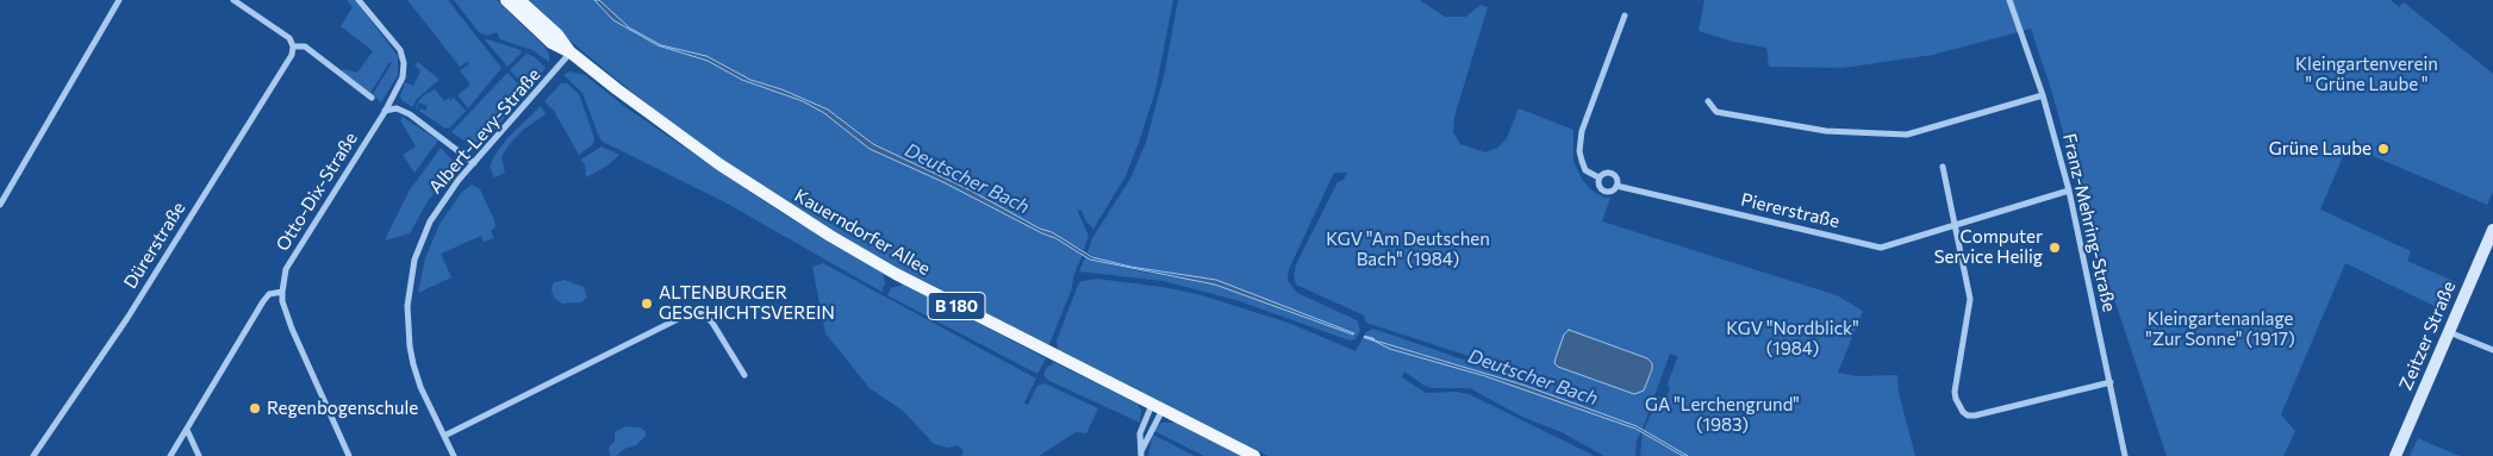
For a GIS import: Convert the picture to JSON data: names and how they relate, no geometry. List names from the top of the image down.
{
  "streets": {
    "main road": ["Kauerndorfer Allee", "B 180", "Zeitzer Straße"],
    "street": [
      "Albert-Levy-Straße",
      "Otto-Dix-Straße",
      "Piererstraße",
      "Franz-Mehring-Straße",
      "Dürerstraße"
    ]
  },
  "crossings": [
    ["Albert-Levy-Straße", "Kauerndorfer Allee"],
    ["Piererstraße", "Franz-Mehring-Straße"]
  ],
  "water": ["Deutscher Bach"],
  "parks": [
    "Kleingartenverein \" Grüne Laube \"",
    "KGV \"Am Deutschen Bach\" (1984)",
    "Kleingartenanlage \"Zur Sonne\" (1917)",
    "KGV \"Nordblick\" (1984)",
    "GA \"Lerchengrund\" (1983)"
  ],
  "places": [
    "Grüne Laube",
    "Computer Service Heilig",
    "ALTENBURGER GESCHICHTSVEREIN",
    "Regenbogenschule"
  ]
}
